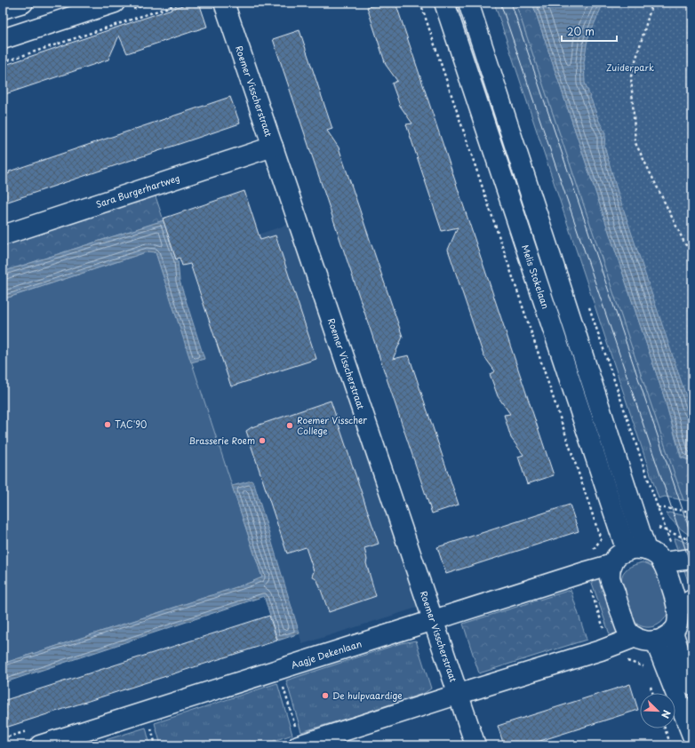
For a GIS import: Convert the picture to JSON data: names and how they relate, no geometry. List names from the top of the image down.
{
  "streets": {
    "street": [
      "Roemer Visscherstraat",
      "Sara Burgerhartweg",
      "Melis Stokelaan",
      "Aagje Dekenlaan"
    ]
  },
  "crossings": [
    ["Roemer Visscherstraat", "Sara Burgerhartweg"],
    ["Roemer Visscherstraat", "Aagje Dekenlaan"],
    ["Melis Stokelaan", "Aagje Dekenlaan"]
  ],
  "parks": ["Zuiderpark"],
  "places": [
    "TAC'90",
    "Roemer Visscher College",
    "Brasserie Roem",
    "De hulpvaardige"
  ],
  "scale_bar": "20 m",
  "north": "bottom right"
}
